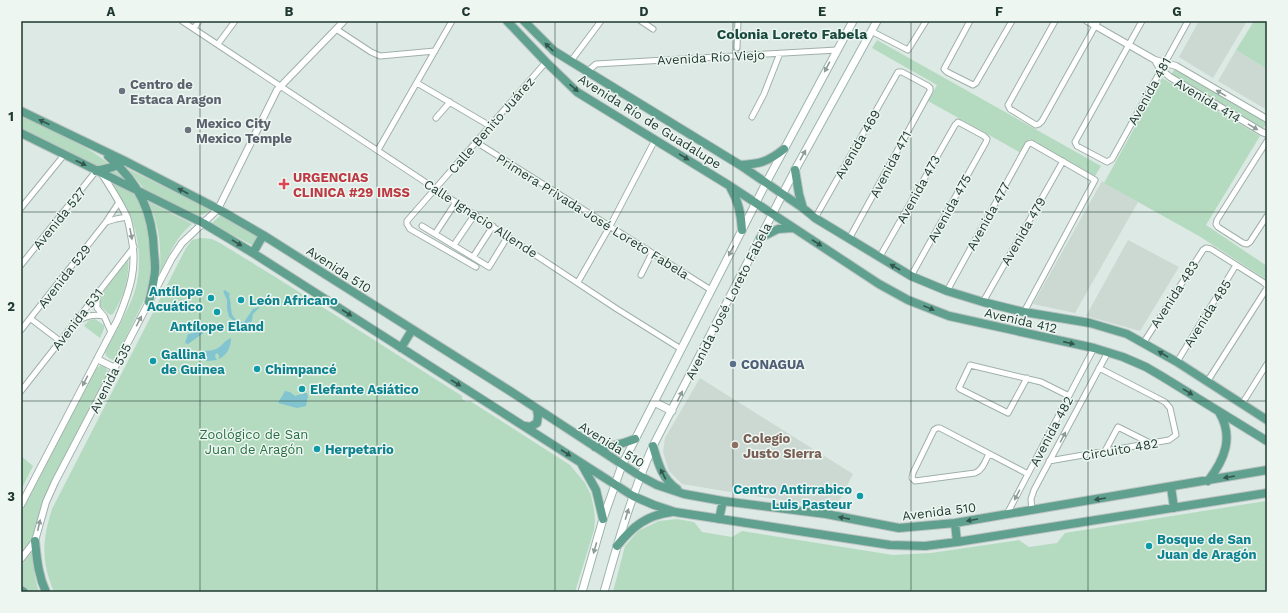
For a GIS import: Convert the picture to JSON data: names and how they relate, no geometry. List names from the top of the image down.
{
  "streets": {
    "main road": [
      "Avenida Río de Guadalupe",
      "Avenida 510",
      "Avenida José Loreto Fabela",
      "Avenida 412"
    ],
    "street": [
      "Avenida Río Viejo",
      "Avenida 481",
      "Avenida 414",
      "Calle Benito Juárez",
      "Avenida 469",
      "Avenida 471",
      "Avenida 473",
      "Avenida 475",
      "Primera Privada José Loreto Fabela",
      "Avenida 477",
      "Avenida 527",
      "Calle Ignacio Allende",
      "Avenida 479",
      "Avenida 529",
      "Avenida 483",
      "Avenida 485",
      "Avenida 531",
      "Avenida 535",
      "Avenida 482",
      "Circuito 482"
    ]
  },
  "crossings": [
    ["Avenida Río Viejo", "Avenida Río de Guadalupe"],
    ["Avenida Río Viejo", "Avenida José Loreto Fabela"],
    ["Avenida 481", "Avenida 414"],
    ["Avenida Río de Guadalupe", "Calle Benito Juárez"],
    ["Avenida Río de Guadalupe", "Avenida José Loreto Fabela"],
    ["Avenida Río de Guadalupe", "Avenida 412"],
    ["Calle Benito Juárez", "Primera Privada José Loreto Fabela"],
    ["Calle Benito Juárez", "Calle Ignacio Allende"],
    ["Avenida 469", "Avenida 471"],
    ["Avenida 469", "Avenida 412"],
    ["Avenida 471", "Avenida 412"],
    ["Avenida 473", "Avenida 475"],
    ["Avenida 473", "Avenida 412"],
    ["Avenida 475", "Avenida 412"],
    ["Primera Privada José Loreto Fabela", "Avenida José Loreto Fabela"],
    ["Avenida 477", "Avenida 479"],
    ["Avenida 477", "Avenida 412"],
    ["Avenida 527", "Avenida 535"],
    ["Calle Ignacio Allende", "Avenida José Loreto Fabela"],
    ["Avenida 479", "Avenida 412"],
    ["Avenida 510", "Avenida José Loreto Fabela"],
    ["Avenida 510", "Avenida 535"],
    ["Avenida 510", "Avenida 482"],
    ["Avenida 529", "Avenida 535"],
    ["Avenida 483", "Avenida 485"],
    ["Avenida 483", "Avenida 412"],
    ["Avenida José Loreto Fabela", "Avenida 412"],
    ["Avenida 485", "Avenida 412"],
    ["Avenida 531", "Avenida 535"],
    ["Avenida 412", "Avenida 482"],
    ["Avenida 482", "Circuito 482"]
  ],
  "districts": ["Colonia Loreto Fabela"],
  "parks": ["Zoológico de San Juan de Aragón"],
  "places": {
    "other": [
      "Centro de Estaca Aragon",
      "Mexico City Mexico Temple",
      "Antílope Acuático",
      "León Africano",
      "Antílope Eland",
      "Gallina de Guinea",
      "CONAGUA",
      "Chimpancé",
      "Elefante Asiático",
      "Colegio Justo SIerra",
      "Herpetario",
      "Centro Antirrabico Luis Pasteur",
      "Bosque de San Juan de Aragón"
    ],
    "health": ["URGENCIAS CLINICA #29 IMSS"]
  },
  "grid": {
    "columns": [
      "A",
      "B",
      "C",
      "D",
      "E",
      "F",
      "G"
    ],
    "rows": ["1", "2", "3"]
  }
}
